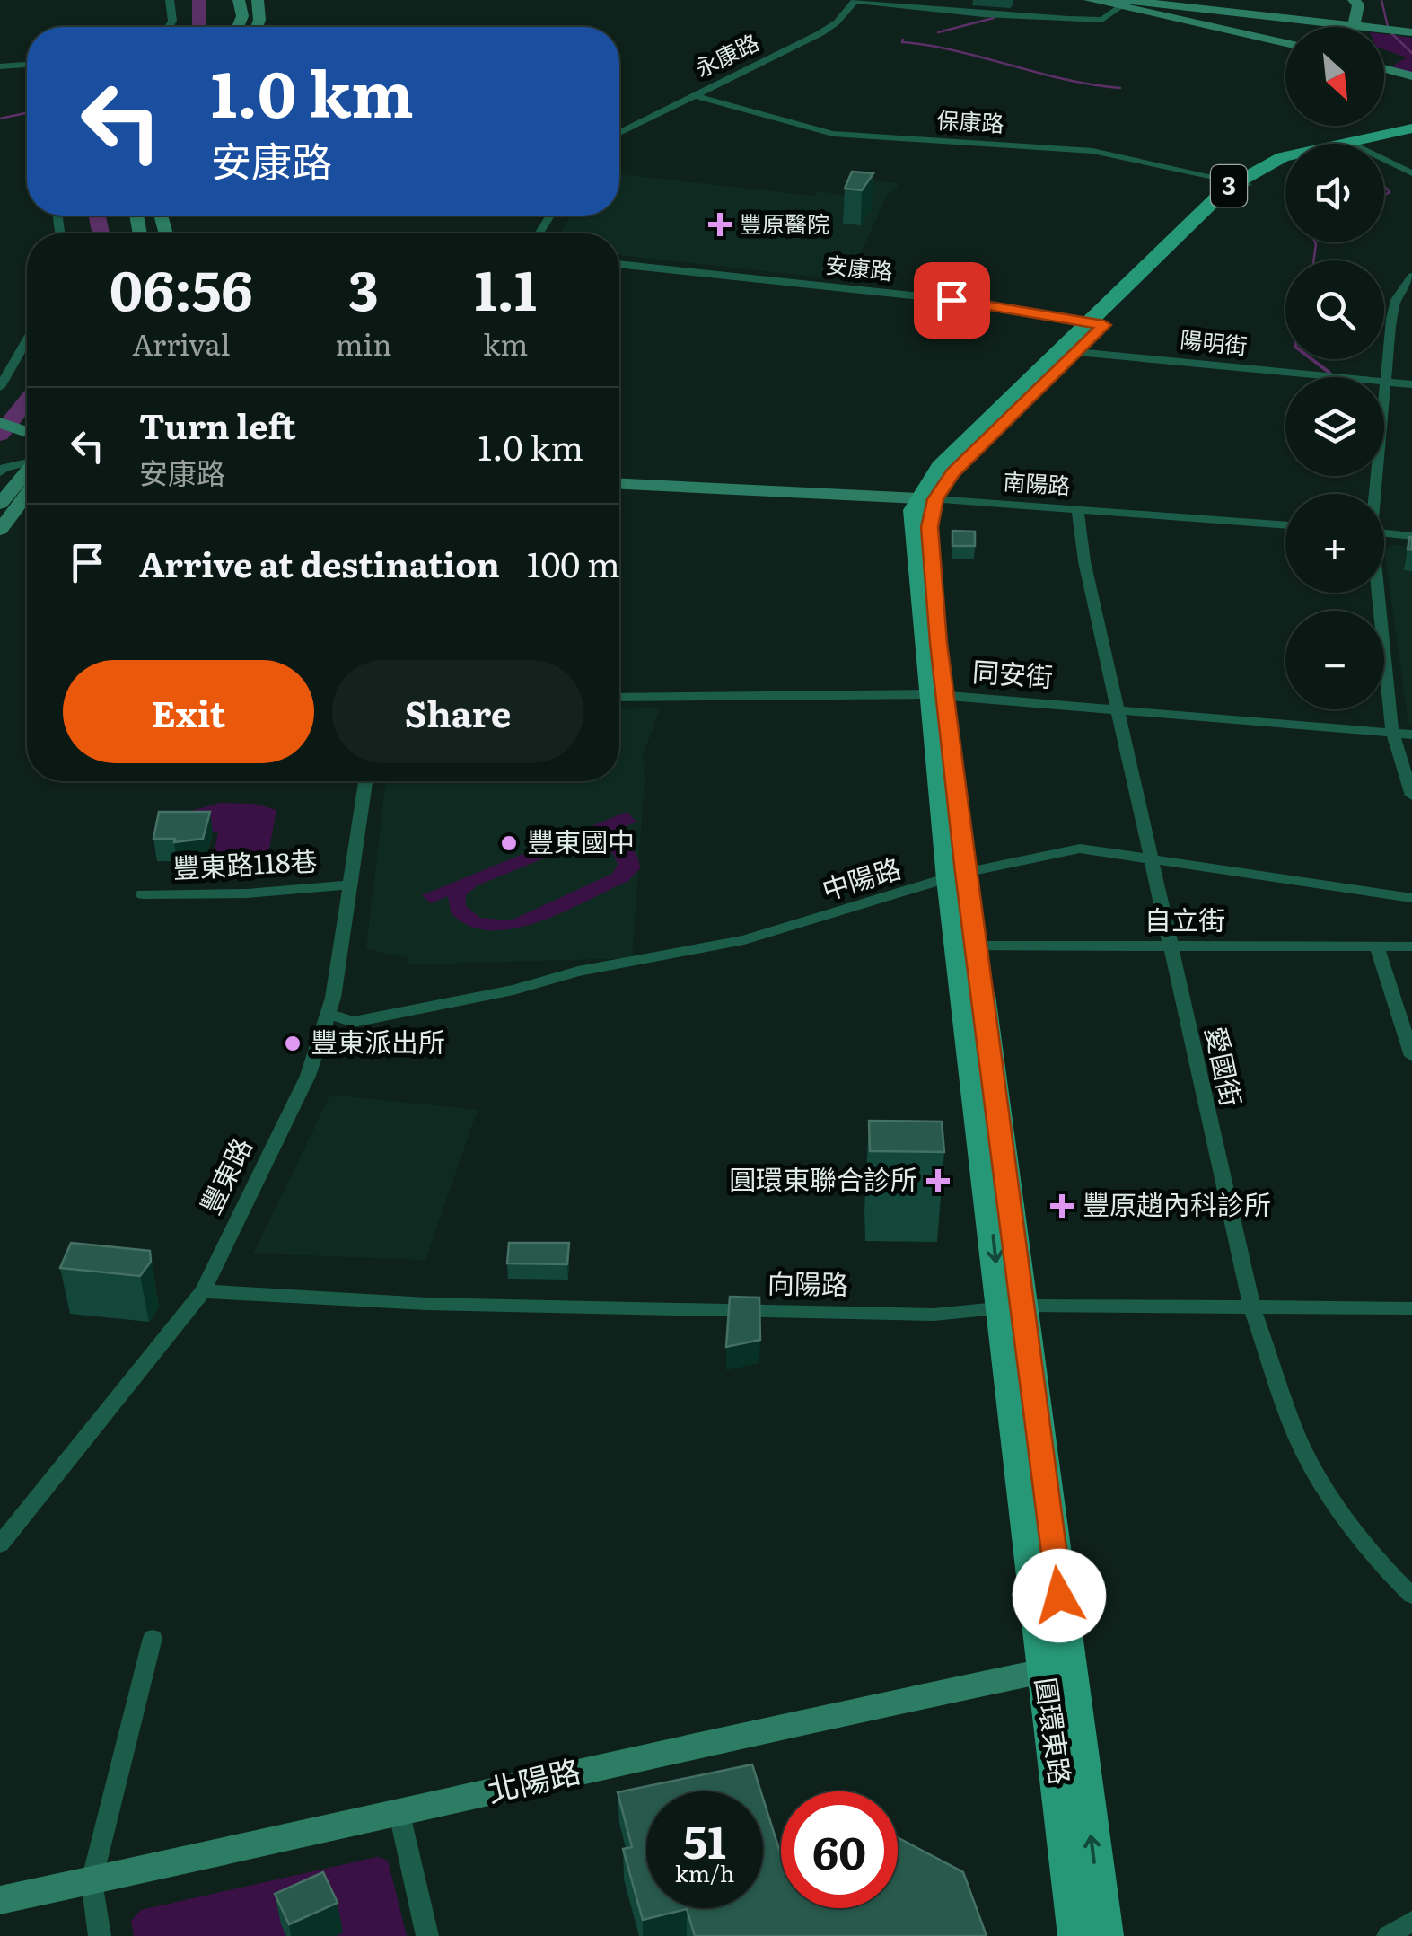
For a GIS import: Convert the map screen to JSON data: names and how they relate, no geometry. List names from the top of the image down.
{
  "streets": {
    "main road": ["3", "圓環東路"],
    "street": [
      "永康路",
      "保康路",
      "安康路",
      "陽明街",
      "南陽路",
      "同安街",
      "豐東路118巷",
      "中陽路",
      "自立街",
      "愛國街",
      "豐東路",
      "向陽路",
      "北陽路"
    ]
  },
  "crossings": [
    ["永康路", "保康路"],
    ["保康路", "3"],
    ["3", "安康路"],
    ["3", "陽明街"],
    ["3", "南陽路"],
    ["3", "圓環東路"],
    ["南陽路", "愛國街"],
    ["南陽路", "圓環東路"],
    ["同安街", "愛國街"],
    ["同安街", "圓環東路"],
    ["豐東路118巷", "豐東路"],
    ["中陽路", "愛國街"],
    ["中陽路", "豐東路"],
    ["中陽路", "圓環東路"],
    ["自立街", "愛國街"],
    ["自立街", "圓環東路"],
    ["愛國街", "向陽路"],
    ["豐東路", "向陽路"],
    ["向陽路", "圓環東路"],
    ["圓環東路", "北陽路"]
  ],
  "places": {
    "health": ["豐原醫院", "圓環東聯合診所", "豐原趙內科診所"],
    "other": ["豐東國中", "豐東派出所"]
  },
  "north": "bottom right",
  "page": {
    "map_buttons": ["+", "−"],
    "turn": ["1.0 km", "安康路"],
    "eta": [
      "06:56",
      "Arrival",
      "3",
      "min",
      "1.1",
      "km"
    ],
    "list": [
      {
        "name": "Turn left",
        "note": "安康路",
        "value": "1.0 km"
      },
      {
        "name": "Arrive at destination",
        "value": "100 m"
      }
    ],
    "buttons": ["Exit", "Share"],
    "speed": "51 km/h",
    "limit": "60"
  }
}
